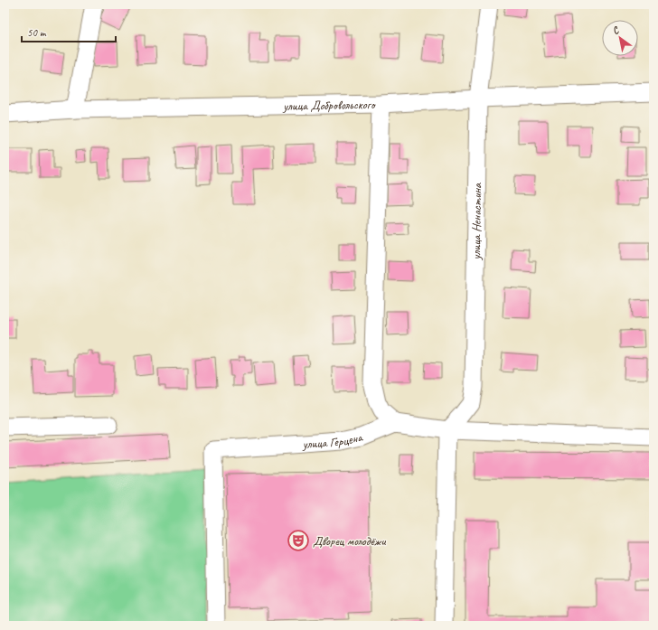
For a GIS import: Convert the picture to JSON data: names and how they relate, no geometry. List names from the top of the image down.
{
  "streets": {
    "street": ["улица Добровольского", "улица Ненастина", "улица Герцена"]
  },
  "crossings": [
    ["улица Добровольского", "улица Ненастина"],
    ["улица Ненастина", "улица Герцена"]
  ],
  "places": {
    "theatre": ["Дворец молодёжи"]
  },
  "scale_bar": "50 m",
  "north": "top left"
}
